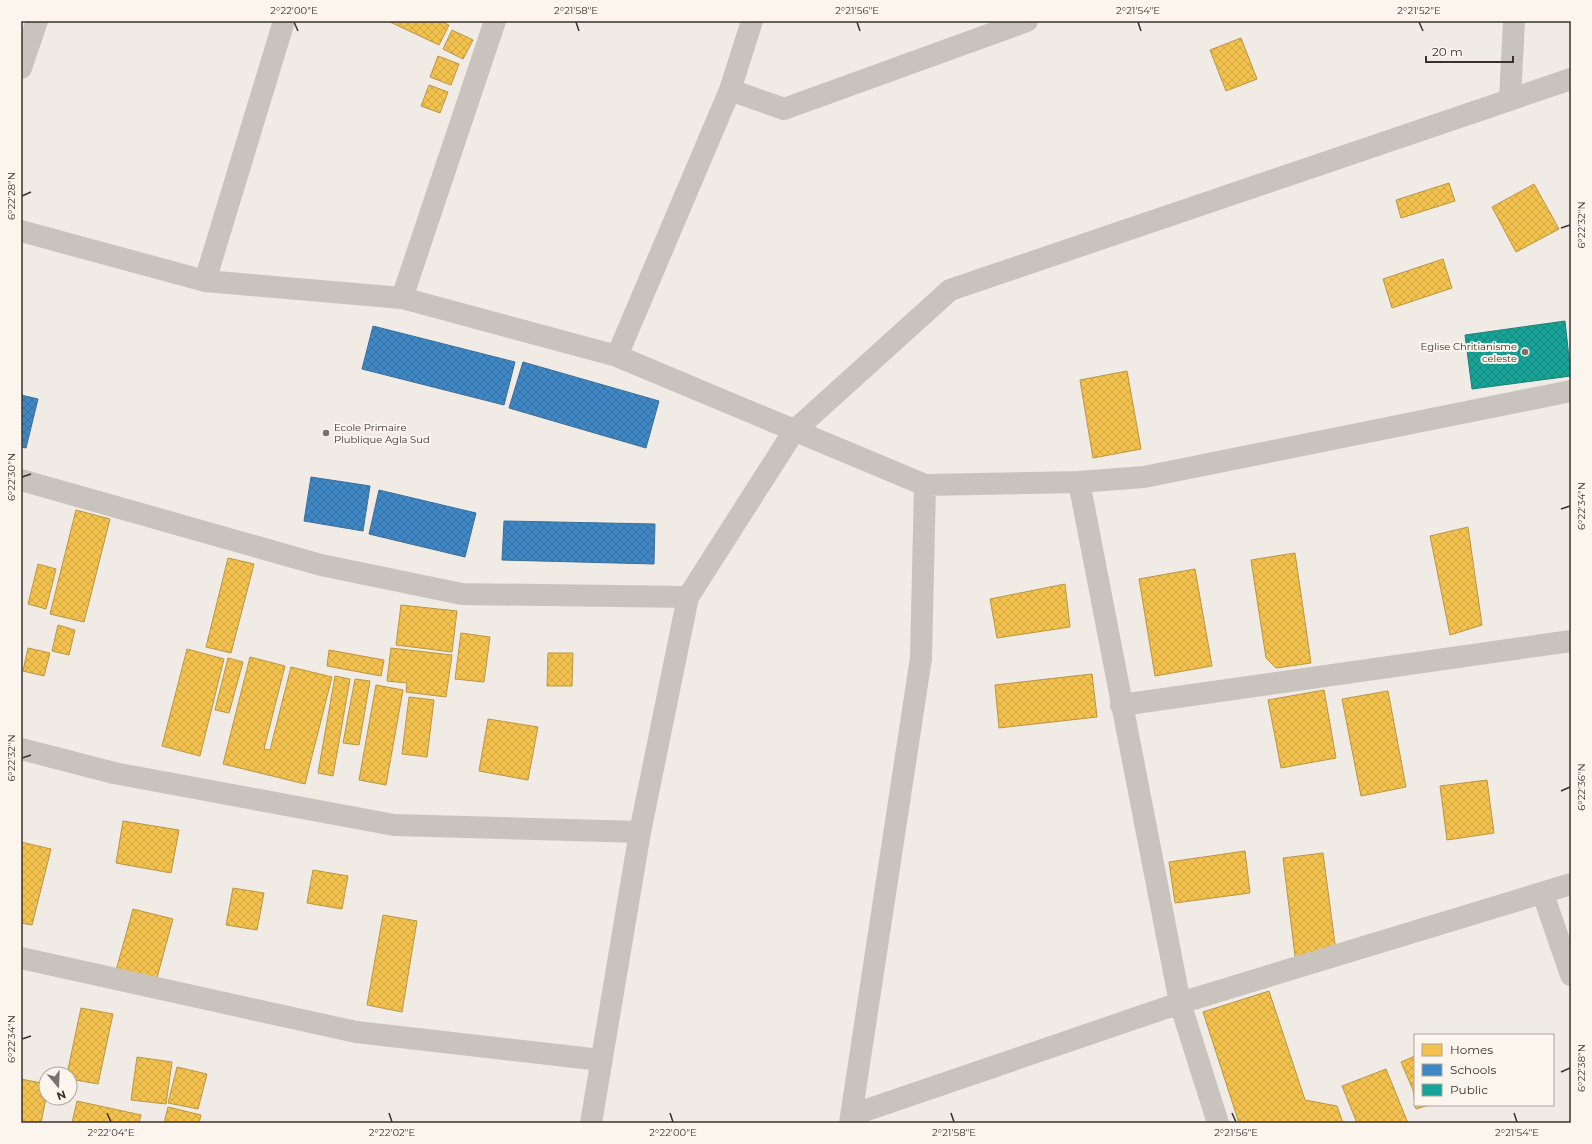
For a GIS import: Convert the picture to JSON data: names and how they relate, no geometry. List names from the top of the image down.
{
  "places": ["Eglise Chritianisme celeste", "Ecole Primaire Plublique Agla Sud"],
  "legend": ["Homes", "Schools", "Public"],
  "scale_bar": "20 m",
  "north": "bottom",
  "coordinates": [
    "2°22'00\"E",
    "2°21'58\"E",
    "2°21'56\"E",
    "2°21'54\"E",
    "2°21'52\"E",
    "6°22'28\"N",
    "6°22'32\"N",
    "6°22'30\"N",
    "6°22'34\"N",
    "6°22'36\"N",
    "6°22'38\"N",
    "2°22'04\"E",
    "2°22'02\"E"
  ]
}
